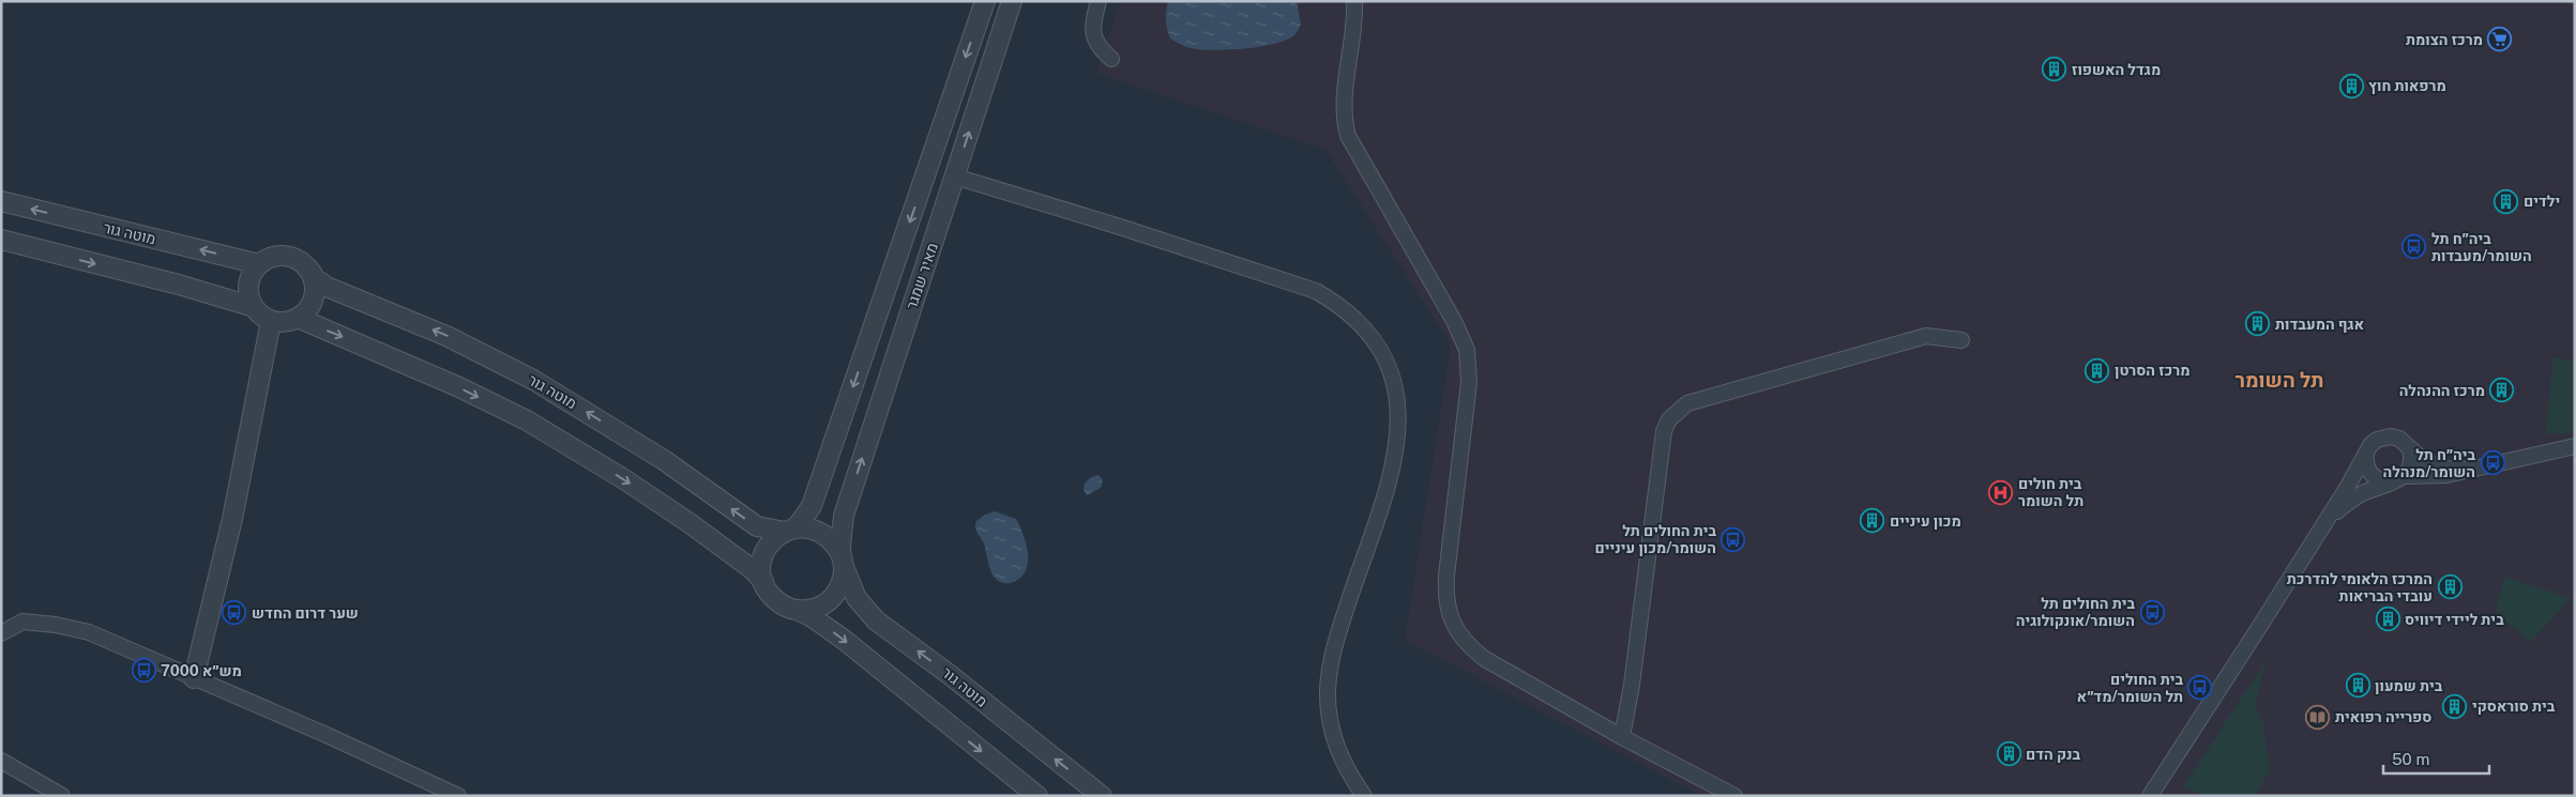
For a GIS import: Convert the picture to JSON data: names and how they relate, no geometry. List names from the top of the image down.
{
  "streets": {
    "street": ["מוטה גור", "מאיר שמגר"]
  },
  "crossings": [
    ["מוטה גור", "מאיר שמגר"]
  ],
  "districts": ["תל השומר"],
  "places": {
    "supermarket": ["מרכז הצומת"],
    "building": [
      "מגדל האשפוז",
      "מרפאות חוץ",
      "ילדים",
      "אגף המעבדות",
      "מרכז הסרטן",
      "מרכז ההנהלה",
      "מכון עיניים",
      "המרכז הלאומי להדרכת עובדי הבריאות",
      "בית ליידי דיוויס",
      "בית שמעון",
      "בית סוראסקי",
      "בנק הדם"
    ],
    "bus stop": [
      "ביה״ח תל השומר/מעבדות",
      "ביה״ח תל השומר/מנהלה",
      "בית החולים תל השומר/מכון עיניים",
      "בית החולים תל השומר/אונקולוגיה",
      "שער דרום החדש",
      "מש״א 7000",
      "בית החולים תל השומר/מד״א"
    ],
    "hospital": ["בית חולים תל השומר"],
    "library": ["ספרייה רפואית"]
  },
  "scale_bar": "50 m"
}
